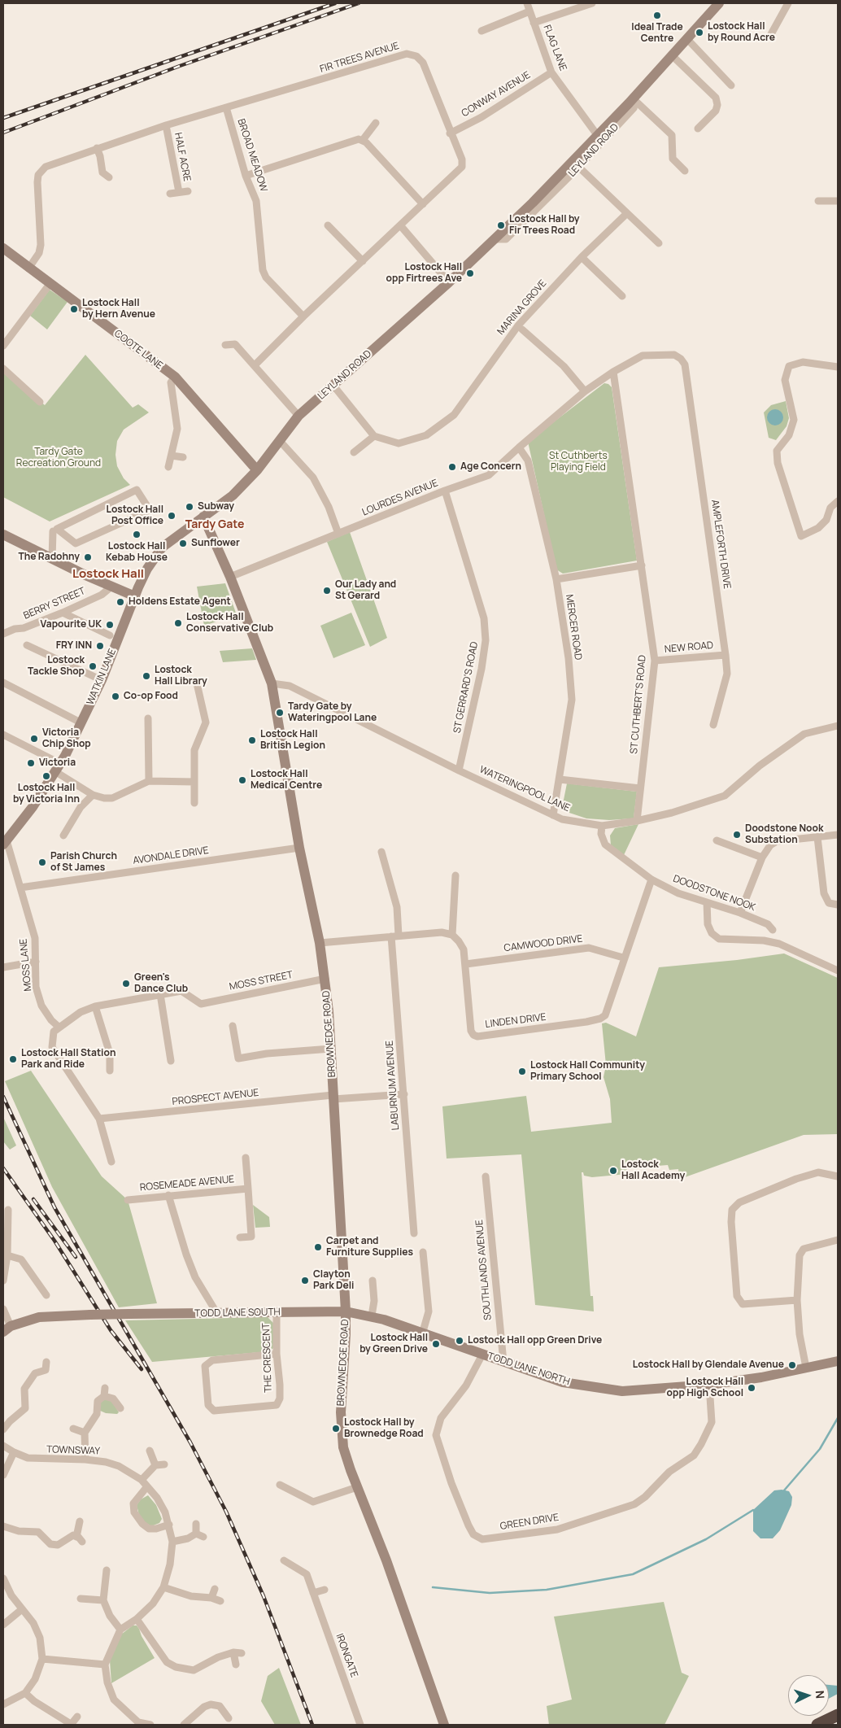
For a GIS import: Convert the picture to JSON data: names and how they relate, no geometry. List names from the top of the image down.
{
  "streets": {
    "main road": [
      "LEYLAND ROAD",
      "COOTE LANE",
      "WATKIN LANE",
      "BROWNEDGE ROAD",
      "TODD LANE SOUTH",
      "TODD LANE NORTH"
    ],
    "street": [
      "FLAG LANE",
      "FIR TREES AVENUE",
      "CONWAY AVENUE",
      "BROAD MEADOW",
      "HALF ACRE",
      "MARINA GROVE",
      "LOURDES AVENUE",
      "AMPLEFORTH DRIVE",
      "BERRY STREET",
      "MERCER ROAD",
      "NEW ROAD",
      "ST GERRARD'S ROAD",
      "ST CUTHBERT'S ROAD",
      "WATERINGPOOL LANE",
      "AVONDALE DRIVE",
      "DOODSTONE NOOK",
      "CAMWOOD DRIVE",
      "MOSS LANE",
      "MOSS STREET",
      "LINDEN DRIVE",
      "LABURNUM AVENUE",
      "PROSPECT AVENUE",
      "ROSEMEADE AVENUE",
      "SOUTHLANDS AVENUE",
      "THE CRESCENT",
      "TOWNSWAY",
      "GREEN DRIVE",
      "IRONGATE"
    ]
  },
  "crossings": [
    ["FLAG LANE", "CONWAY AVENUE"],
    ["FLAG LANE", "LEYLAND ROAD"],
    ["FIR TREES AVENUE", "CONWAY AVENUE"],
    ["FIR TREES AVENUE", "BROAD MEADOW"],
    ["FIR TREES AVENUE", "HALF ACRE"],
    ["FIR TREES AVENUE", "COOTE LANE"],
    ["LEYLAND ROAD", "COOTE LANE"],
    ["LEYLAND ROAD", "WATKIN LANE"],
    ["LEYLAND ROAD", "BROWNEDGE ROAD"],
    ["LOURDES AVENUE", "AMPLEFORTH DRIVE"],
    ["LOURDES AVENUE", "MERCER ROAD"],
    ["LOURDES AVENUE", "ST GERRARD'S ROAD"],
    ["LOURDES AVENUE", "ST CUTHBERT'S ROAD"],
    ["LOURDES AVENUE", "BROWNEDGE ROAD"],
    ["AMPLEFORTH DRIVE", "NEW ROAD"],
    ["MERCER ROAD", "WATERINGPOOL LANE"],
    ["NEW ROAD", "ST CUTHBERT'S ROAD"],
    ["WATKIN LANE", "MOSS LANE"],
    ["WATKIN LANE", "BROWNEDGE ROAD"],
    ["ST GERRARD'S ROAD", "WATERINGPOOL LANE"],
    ["ST CUTHBERT'S ROAD", "WATERINGPOOL LANE"],
    ["WATERINGPOOL LANE", "DOODSTONE NOOK"],
    ["WATERINGPOOL LANE", "BROWNEDGE ROAD"],
    ["AVONDALE DRIVE", "MOSS LANE"],
    ["AVONDALE DRIVE", "BROWNEDGE ROAD"],
    ["DOODSTONE NOOK", "LINDEN DRIVE"],
    ["CAMWOOD DRIVE", "LINDEN DRIVE"],
    ["MOSS STREET", "BROWNEDGE ROAD"],
    ["BROWNEDGE ROAD", "PROSPECT AVENUE"],
    ["BROWNEDGE ROAD", "TODD LANE SOUTH"],
    ["BROWNEDGE ROAD", "TODD LANE NORTH"],
    ["LABURNUM AVENUE", "PROSPECT AVENUE"],
    ["SOUTHLANDS AVENUE", "TODD LANE NORTH"],
    ["TODD LANE SOUTH", "THE CRESCENT"],
    ["TODD LANE SOUTH", "TODD LANE NORTH"],
    ["TODD LANE NORTH", "GREEN DRIVE"]
  ],
  "districts": ["Tardy Gate", "Lostock Hall"],
  "parks": ["Tardy Gate Recreation Ground", "St Cuthberts Playing Field"],
  "places": [
    "Ideal Trade Centre",
    "Lostock Hall by Round Acre",
    "Lostock Hall by Fir Trees Road",
    "Lostock Hall opp Firtrees Ave",
    "Lostock Hall by Hern Avenue",
    "Age Concern",
    "Subway",
    "Lostock Hall Post Office",
    "Lostock Hall Kebab House",
    "Sunflower",
    "The Radohny",
    "Our Lady and St Gerard",
    "Holdens Estate Agent",
    "Lostock Hall Conservative Club",
    "Vapourite UK",
    "FRY INN",
    "Lostock Tackle Shop",
    "Lostock Hall Library",
    "Co-op Food",
    "Tardy Gate by Wateringpool Lane",
    "Victoria Chip Shop",
    "Lostock Hall British Legion",
    "Victoria",
    "Lostock Hall by Victoria Inn",
    "Lostock Hall Medical Centre",
    "Doodstone Nook Substation",
    "Parish Church of St James",
    "Green's Dance Club",
    "Lostock Hall Station Park and Ride",
    "Lostock Hall Community Primary School",
    "Lostock Hall Academy",
    "Carpet and Furniture Supplies",
    "Clayton Park Deli",
    "Lostock Hall opp Green Drive",
    "Lostock Hall by Green Drive",
    "Lostock Hall by Glendale Avenue",
    "Lostock Hall opp High School",
    "Lostock Hall by Brownedge Road"
  ],
  "north": "right"
}
